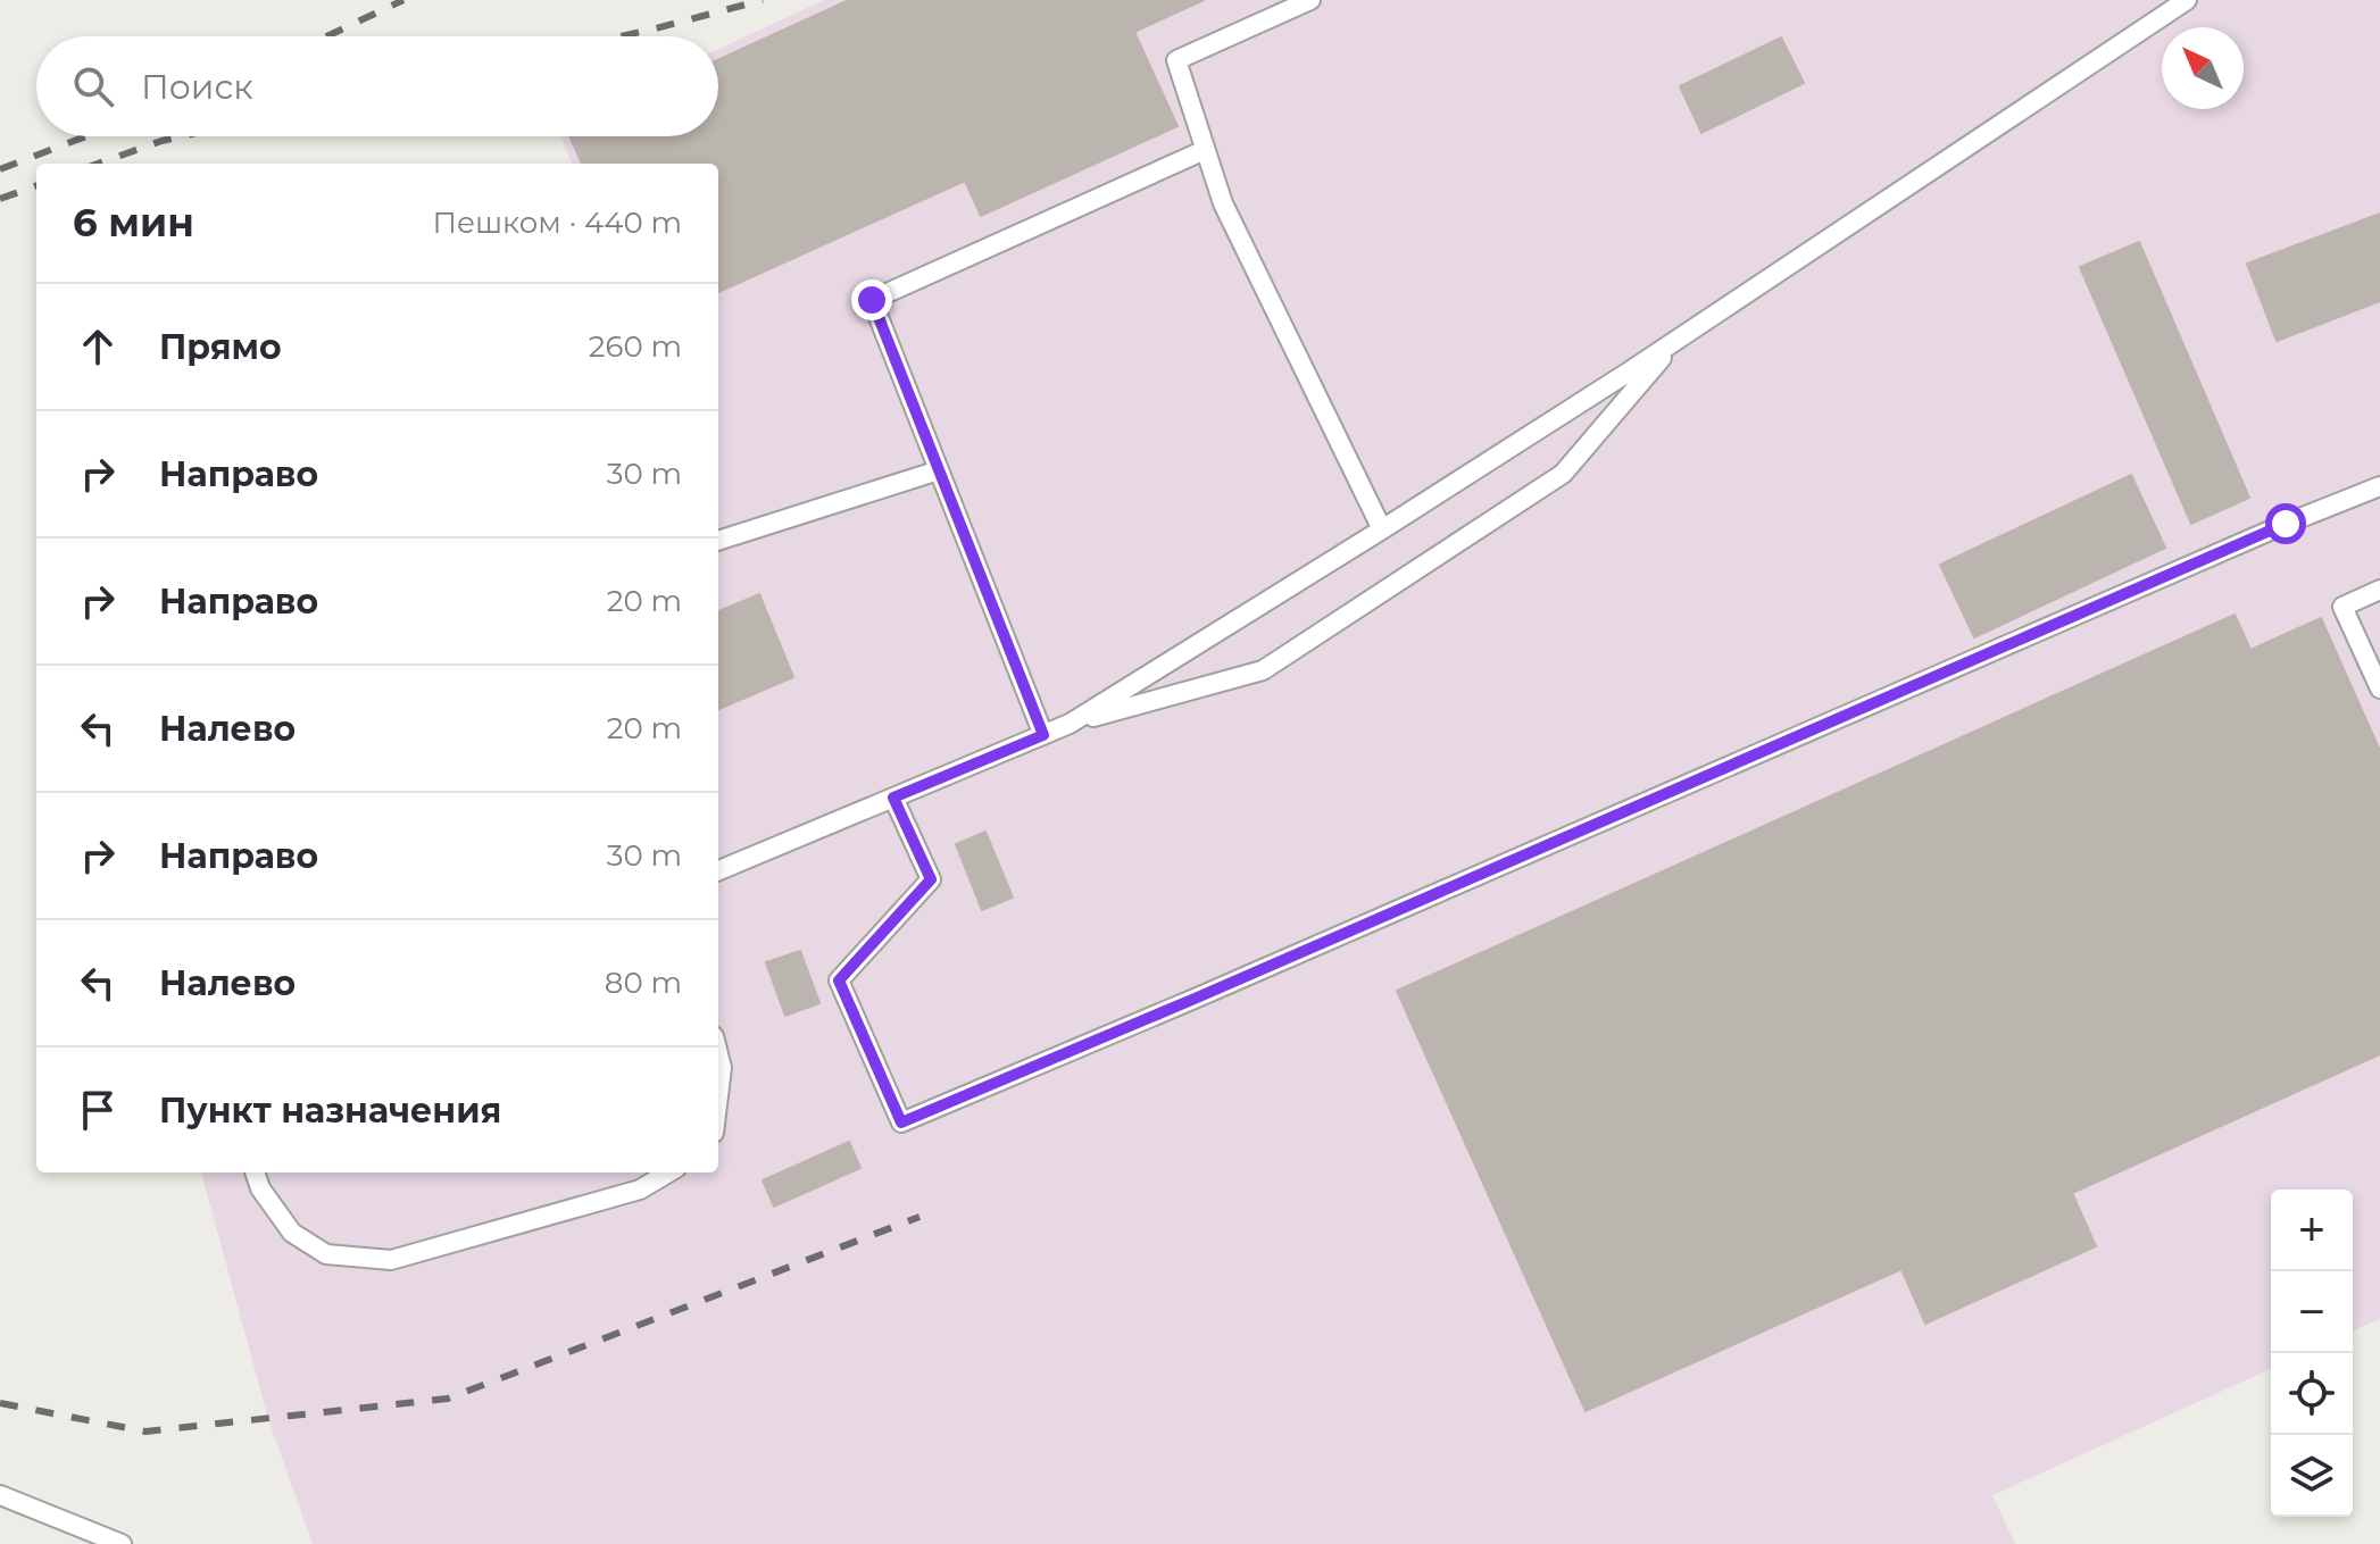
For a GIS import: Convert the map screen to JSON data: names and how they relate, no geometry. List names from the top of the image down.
{
  "north": "top left",
  "page": {
    "search": "Поиск",
    "heading": ["6 мин", "Пешком · 440 m"],
    "list": [
      ["Прямо", "260 m"],
      ["Направо", "30 m"],
      ["Направо", "20 m"],
      ["Налево", "20 m"],
      ["Направо", "30 m"],
      ["Налево", "80 m"],
      "Пункт назначения"
    ],
    "map_buttons": ["+", "−"]
  }
}
